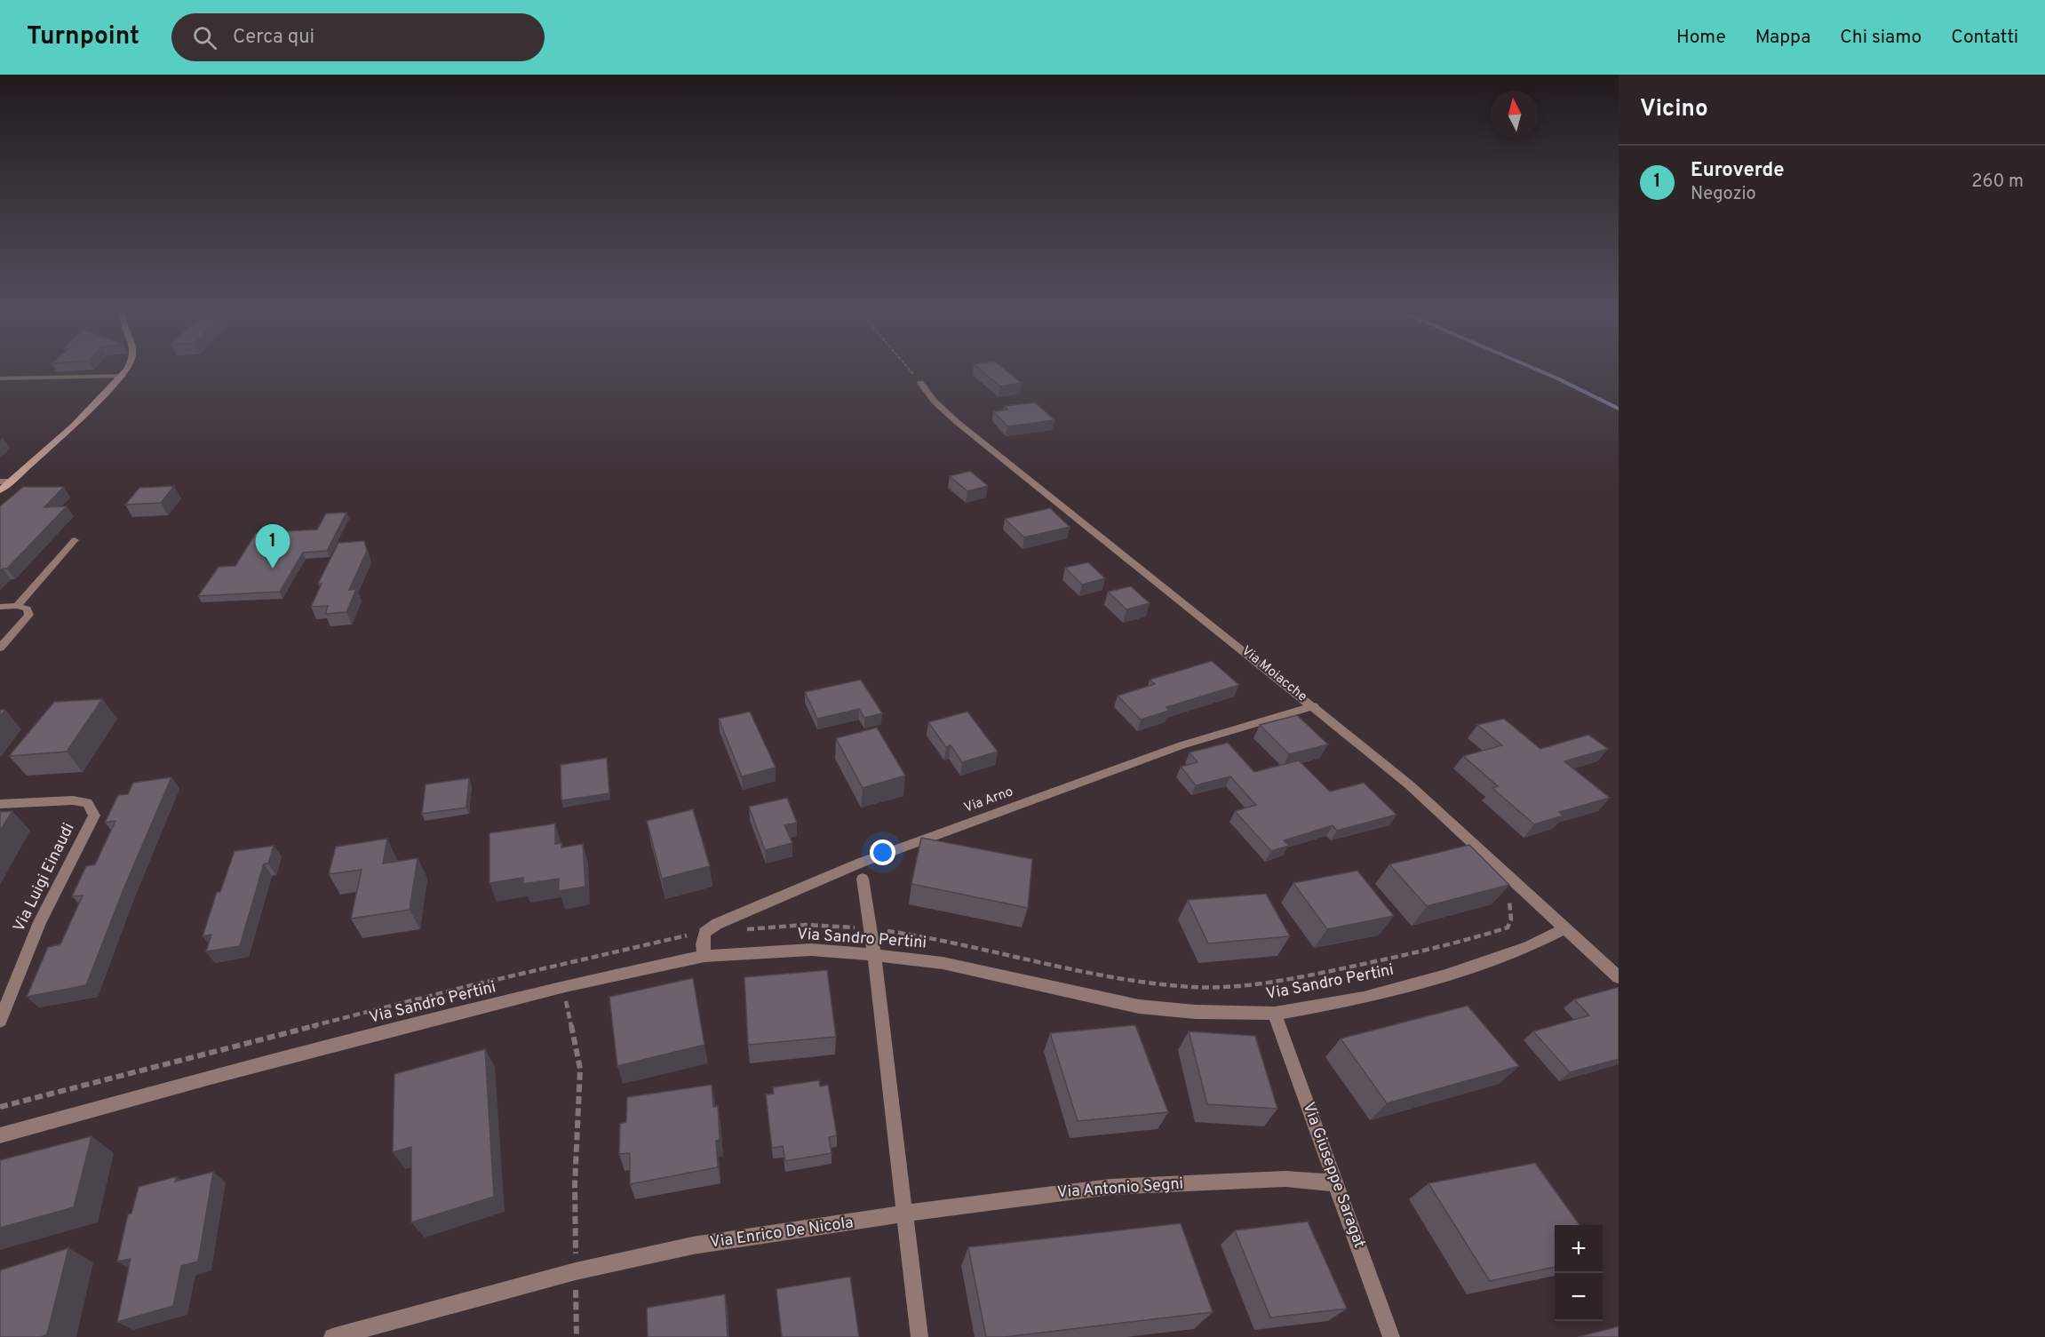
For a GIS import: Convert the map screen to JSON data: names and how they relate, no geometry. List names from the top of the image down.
{
  "streets": {
    "street": [
      "Via Moiacche",
      "Via Arno",
      "Via Luigi Einaudi",
      "Via Sandro Pertini",
      "Via Giuseppe Saragat",
      "Via Antonio Segni",
      "Via Enrico De Nicola"
    ]
  },
  "crossings": [
    ["Via Moiacche", "Via Arno"],
    ["Via Moiacche", "Via Sandro Pertini"],
    ["Via Sandro Pertini", "Via Giuseppe Saragat"],
    ["Via Giuseppe Saragat", "Via Antonio Segni"],
    ["Via Antonio Segni", "Via Enrico De Nicola"]
  ],
  "north": "top",
  "page": {
    "header": "Turnpoint",
    "search": "Cerca qui",
    "nav": [
      "Home",
      "Mappa",
      "Chi siamo",
      "Contatti"
    ],
    "heading": "Vicino",
    "list": [
      {
        "mark": "1",
        "name": "Euroverde",
        "note": "Negozio",
        "value": "260 m"
      }
    ],
    "pins": "1",
    "map_buttons": ["+", "−"]
  }
}
